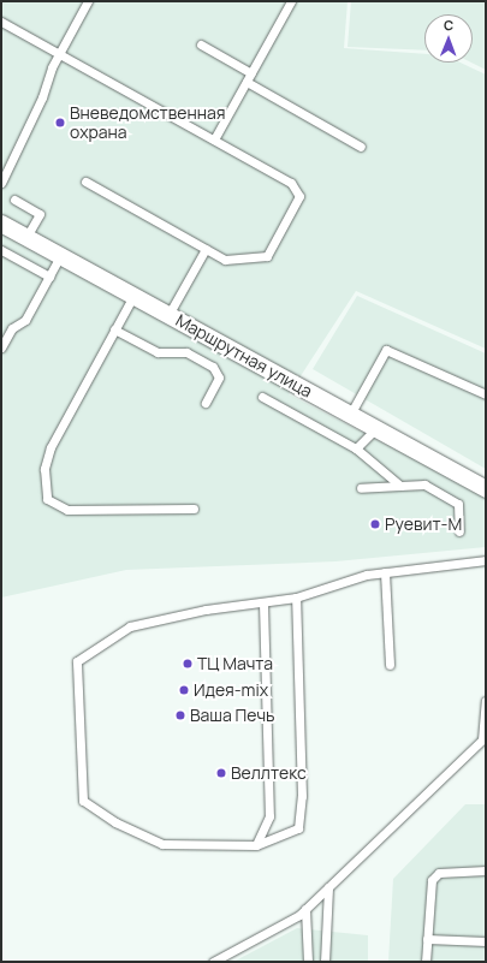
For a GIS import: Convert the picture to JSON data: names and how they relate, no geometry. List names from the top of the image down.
{
  "streets": {
    "street": ["Маршрутная улица"]
  },
  "places": [
    "Вневедомственная охрана",
    "Руевит-М",
    "ТЦ Мачта",
    "Идея-mix",
    "Ваша Печь",
    "Веллтекс"
  ],
  "north": "top"
}
